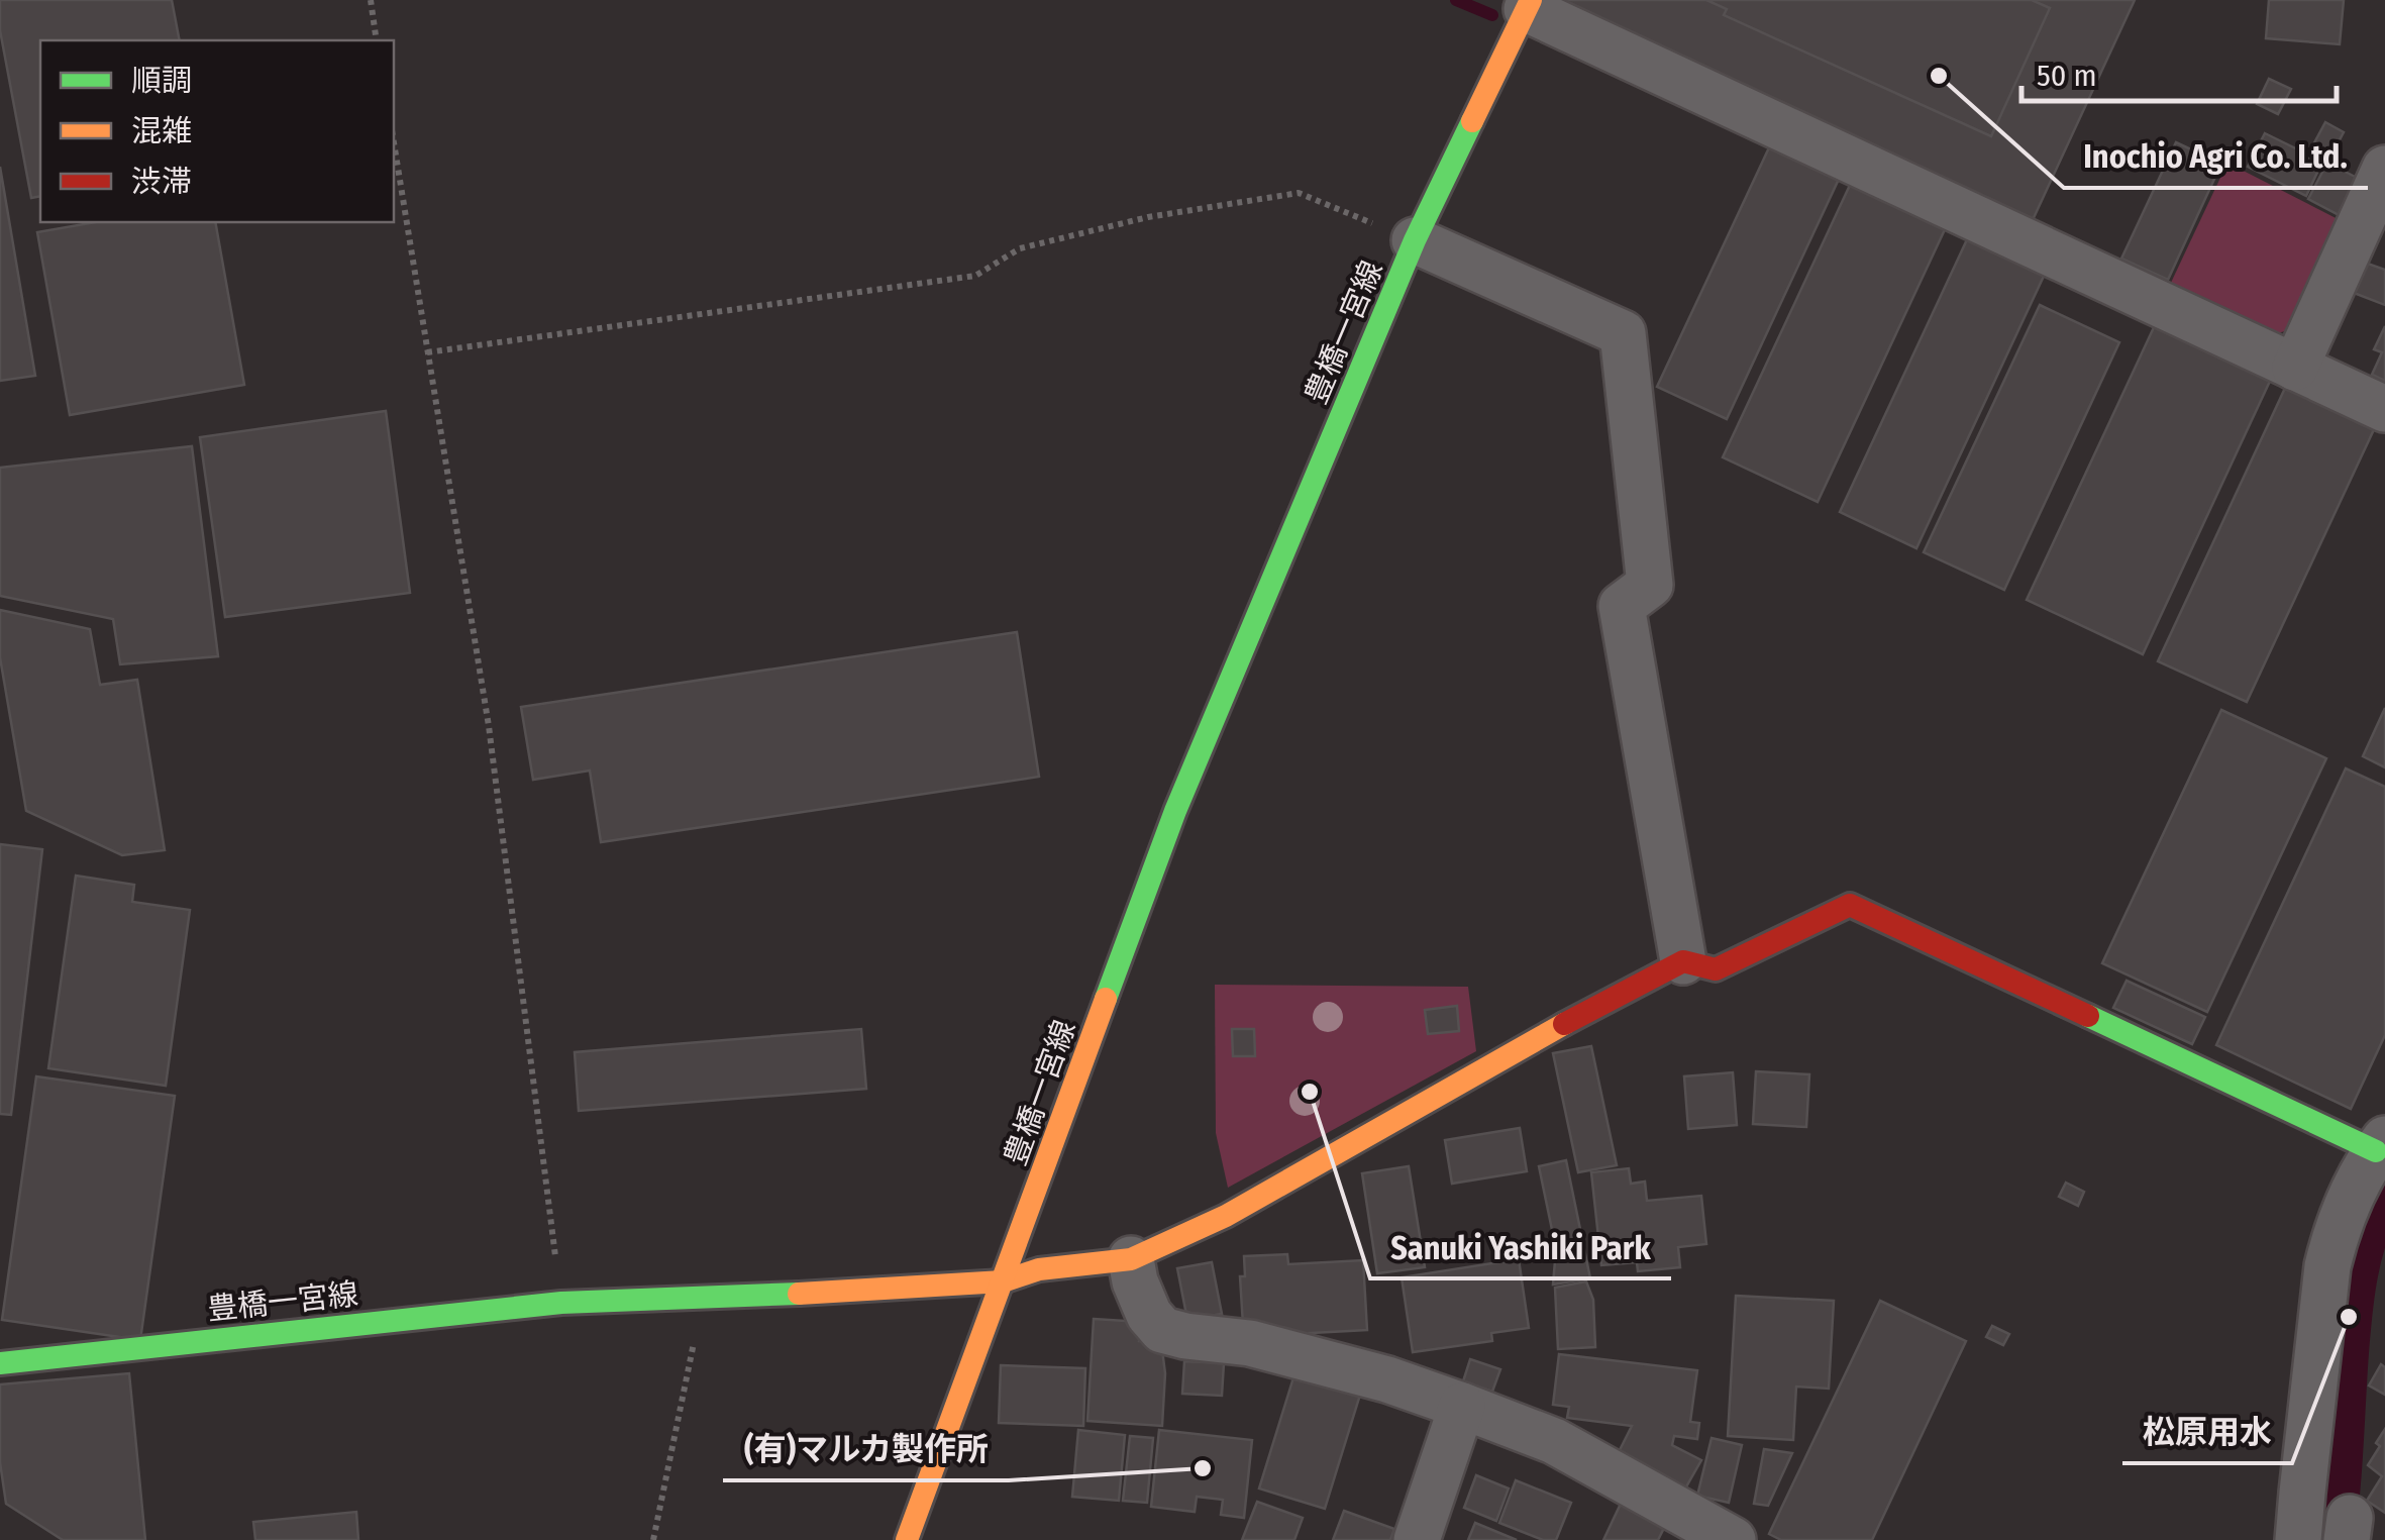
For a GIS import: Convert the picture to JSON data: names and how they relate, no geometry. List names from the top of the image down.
{
  "streets": {
    "main road": ["豊橋一宮線"]
  },
  "places": [
    "Inochio Agri Co. Ltd.",
    "Sanuki Yashiki Park",
    "松原用水",
    "(有)マルカ製作所"
  ],
  "legend": ["順調", "混雑", "渋滞"],
  "scale_bar": "50 m"
}
